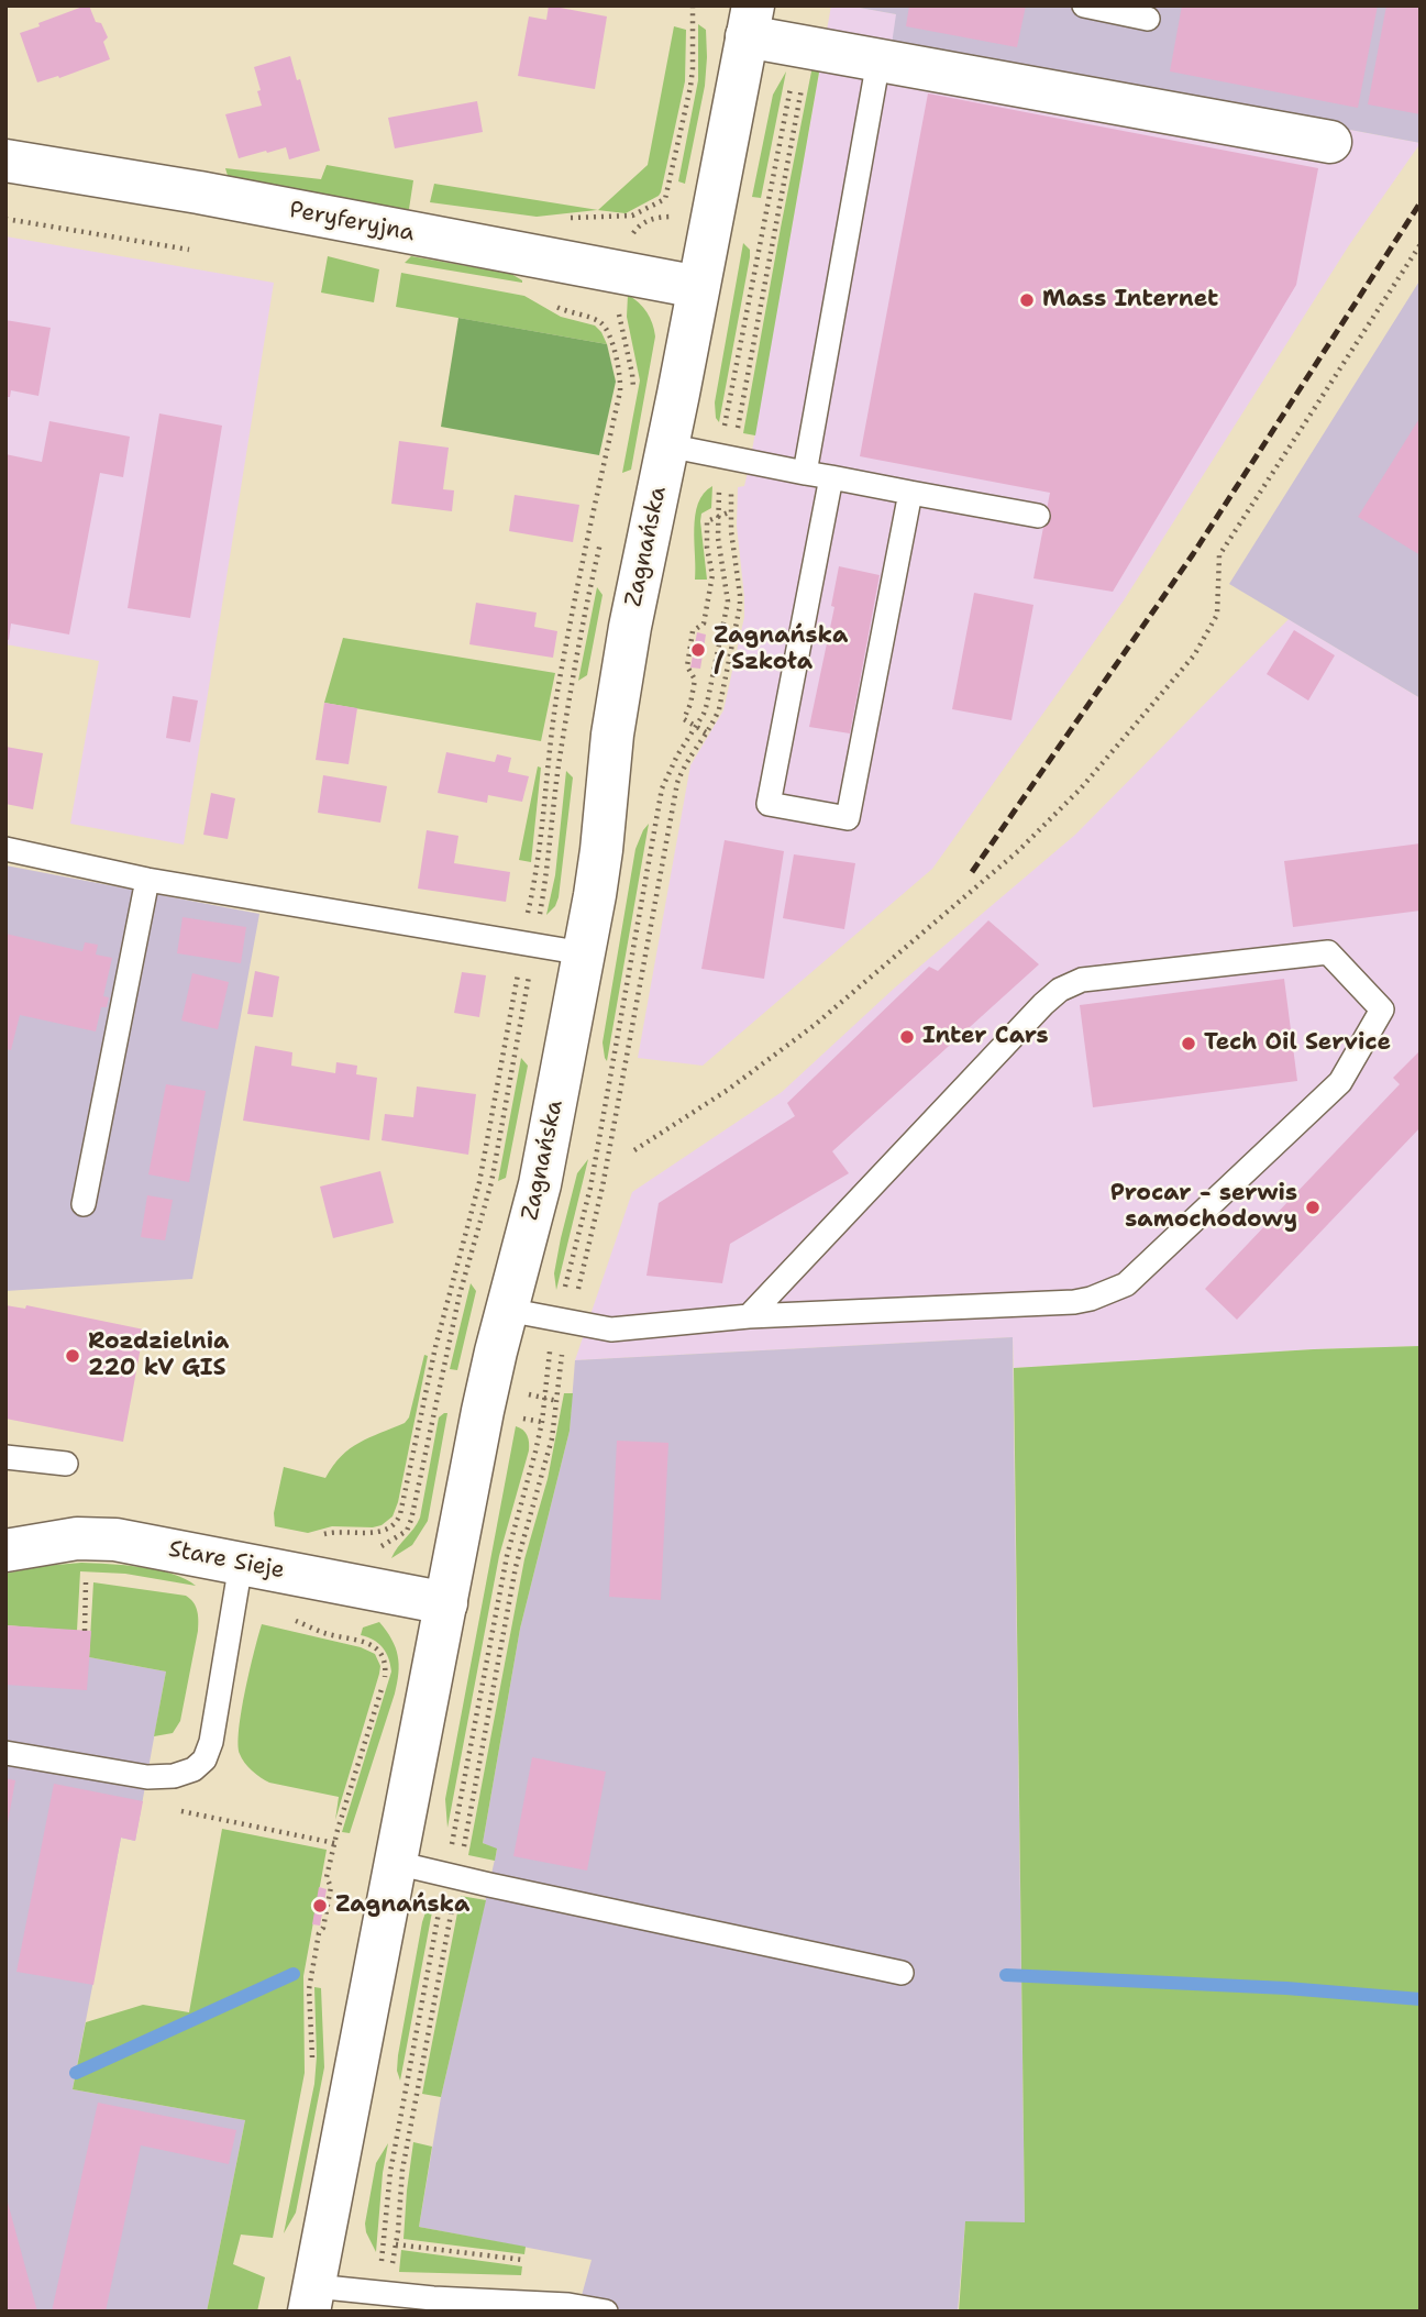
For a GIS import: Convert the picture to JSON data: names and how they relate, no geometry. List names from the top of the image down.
{
  "streets": {
    "street": ["Peryferyjna", "Zagnańska", "Stare Sieje"]
  },
  "crossings": [
    ["Peryferyjna", "Zagnańska"],
    ["Zagnańska", "Stare Sieje"]
  ],
  "places": [
    "Mass Internet",
    "Zagnańska / Szkoła",
    "Inter Cars",
    "Tech Oil Service",
    "Procar - serwis samochodowy",
    "Rozdzielnia 220 kV GIS",
    "Zagnańska"
  ]
}
